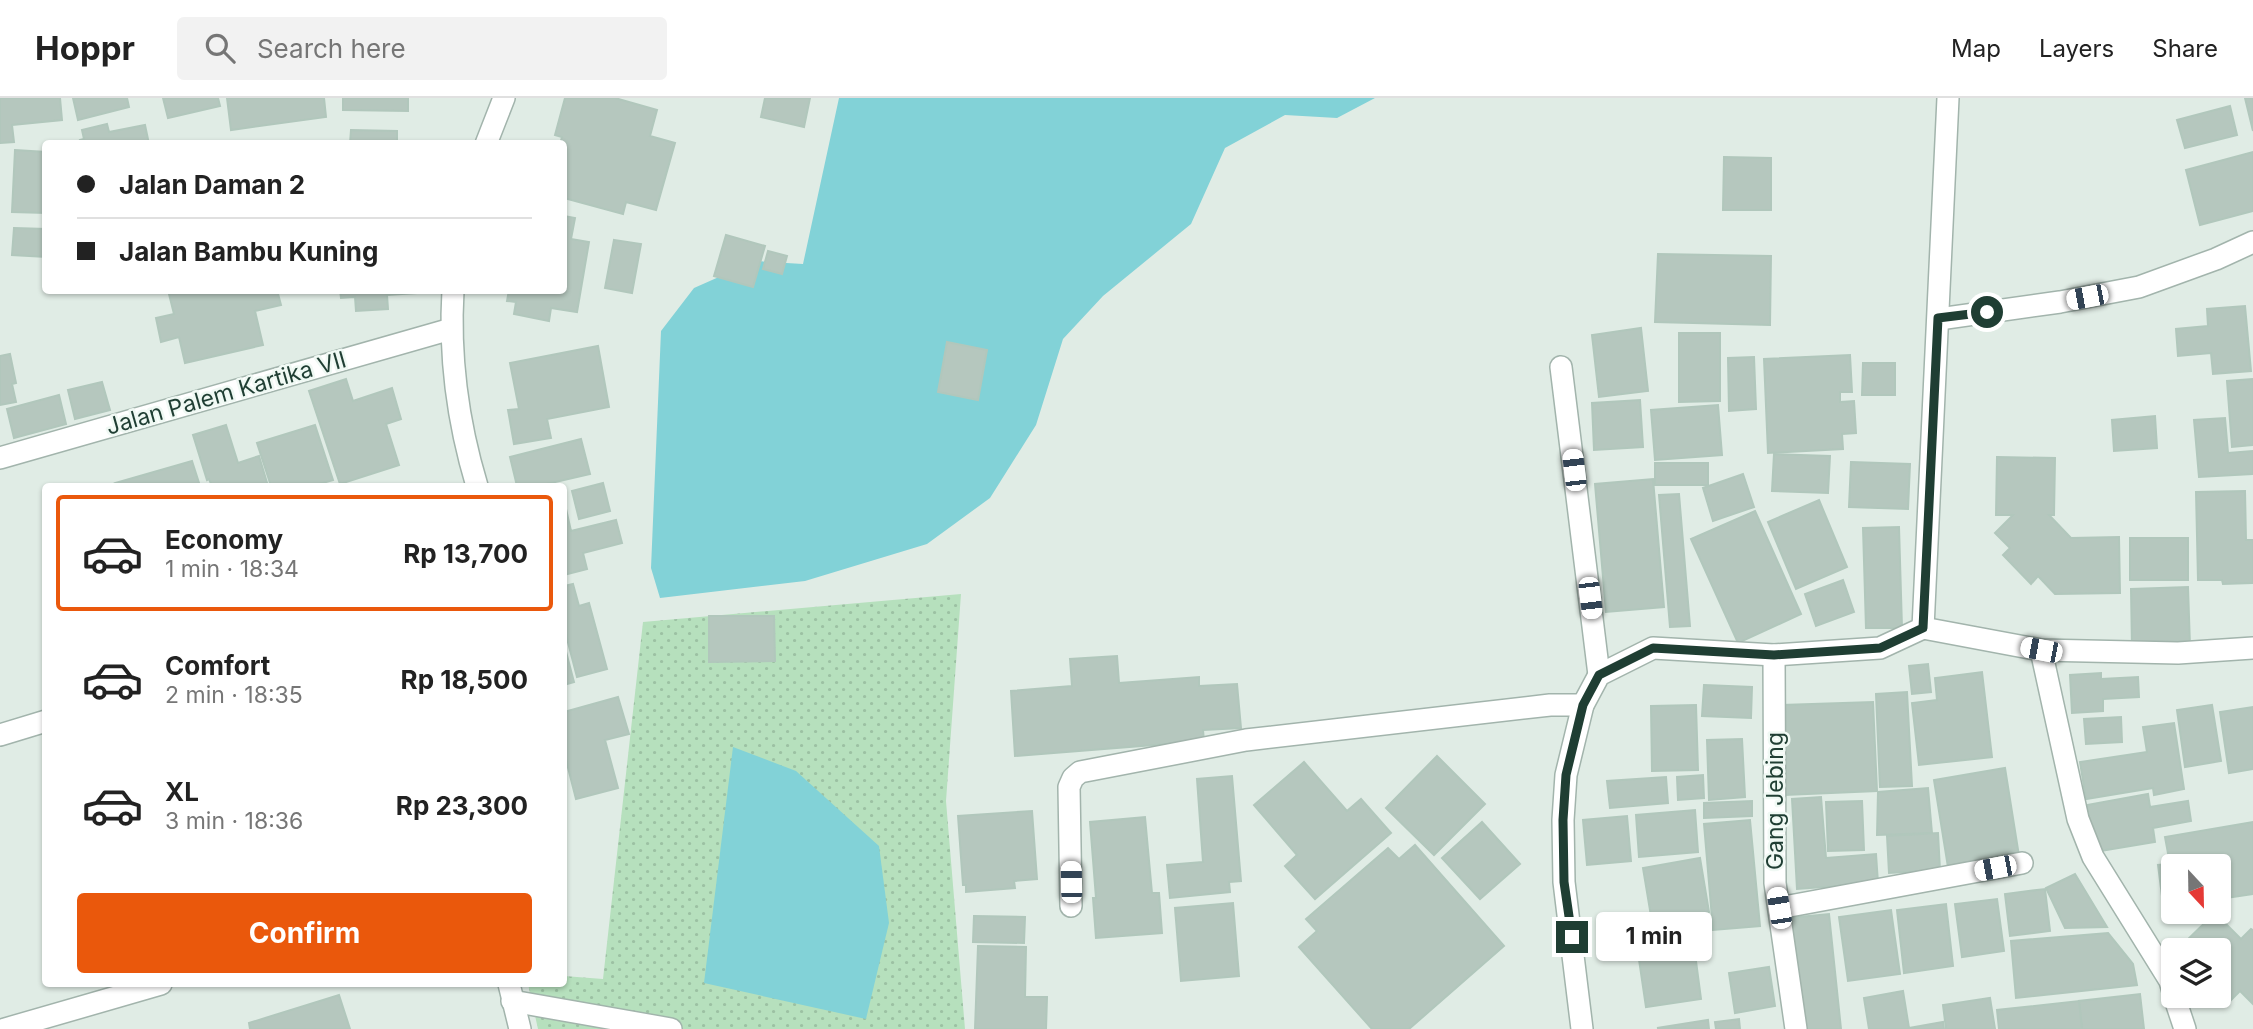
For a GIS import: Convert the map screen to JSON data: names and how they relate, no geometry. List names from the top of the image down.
{
  "streets": {
    "street": ["Jalan Palem Kartika VII", "Gang Jebing"]
  },
  "north": "bottom",
  "page": {
    "header": "Hoppr",
    "search": "Search here",
    "nav": ["Map", "Layers", "Share"],
    "banner": ["Jalan Daman 2", "Jalan Bambu Kuning"],
    "list": [
      {
        "name": "Economy",
        "note": "1 min · 18:34",
        "value": "Rp 13,700"
      },
      {
        "name": "Comfort",
        "note": "2 min · 18:35",
        "value": "Rp 18,500"
      },
      {
        "name": "XL",
        "note": "3 min · 18:36",
        "value": "Rp 23,300"
      }
    ],
    "buttons": "Confirm",
    "bubble": "1 min"
  }
}
